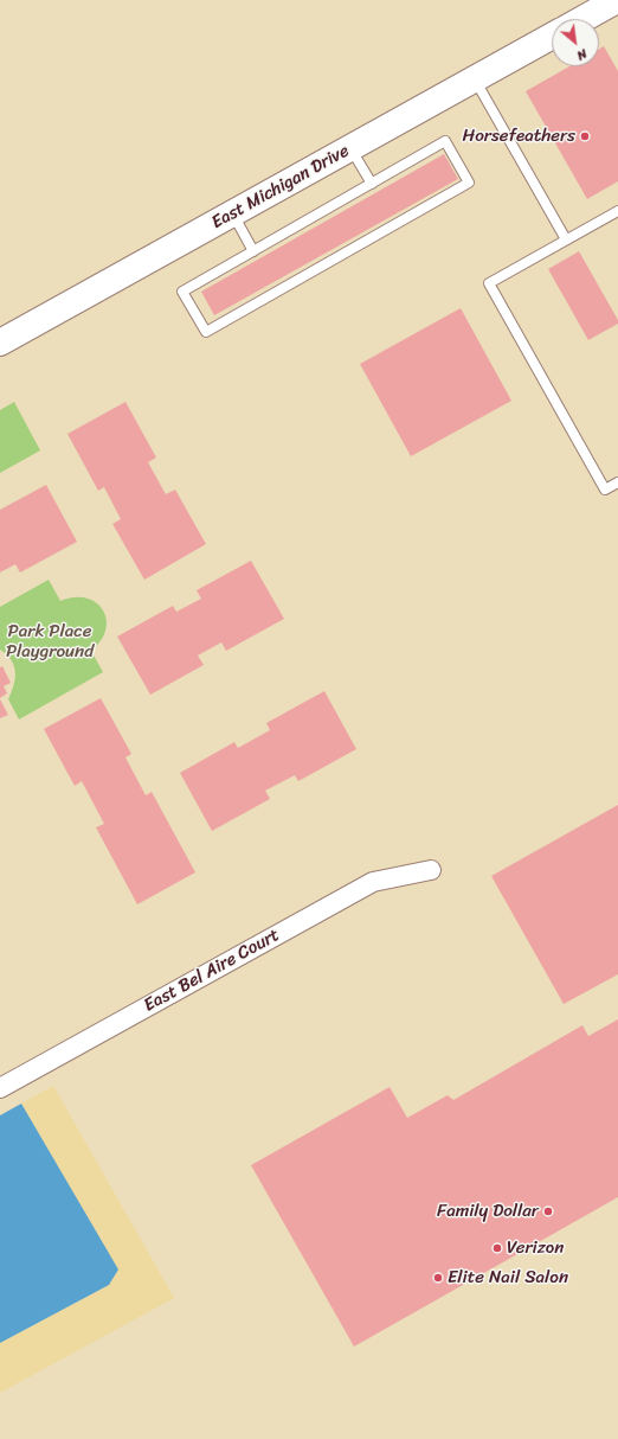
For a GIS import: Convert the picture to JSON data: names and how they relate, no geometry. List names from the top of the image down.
{
  "streets": {
    "street": ["East Michigan Drive", "East Bel Aire Court"]
  },
  "parks": ["Park Place Playground"],
  "places": [
    "Horsefeathers",
    "Family Dollar",
    "Verizon",
    "Elite Nail Salon"
  ],
  "north": "bottom right"
}
